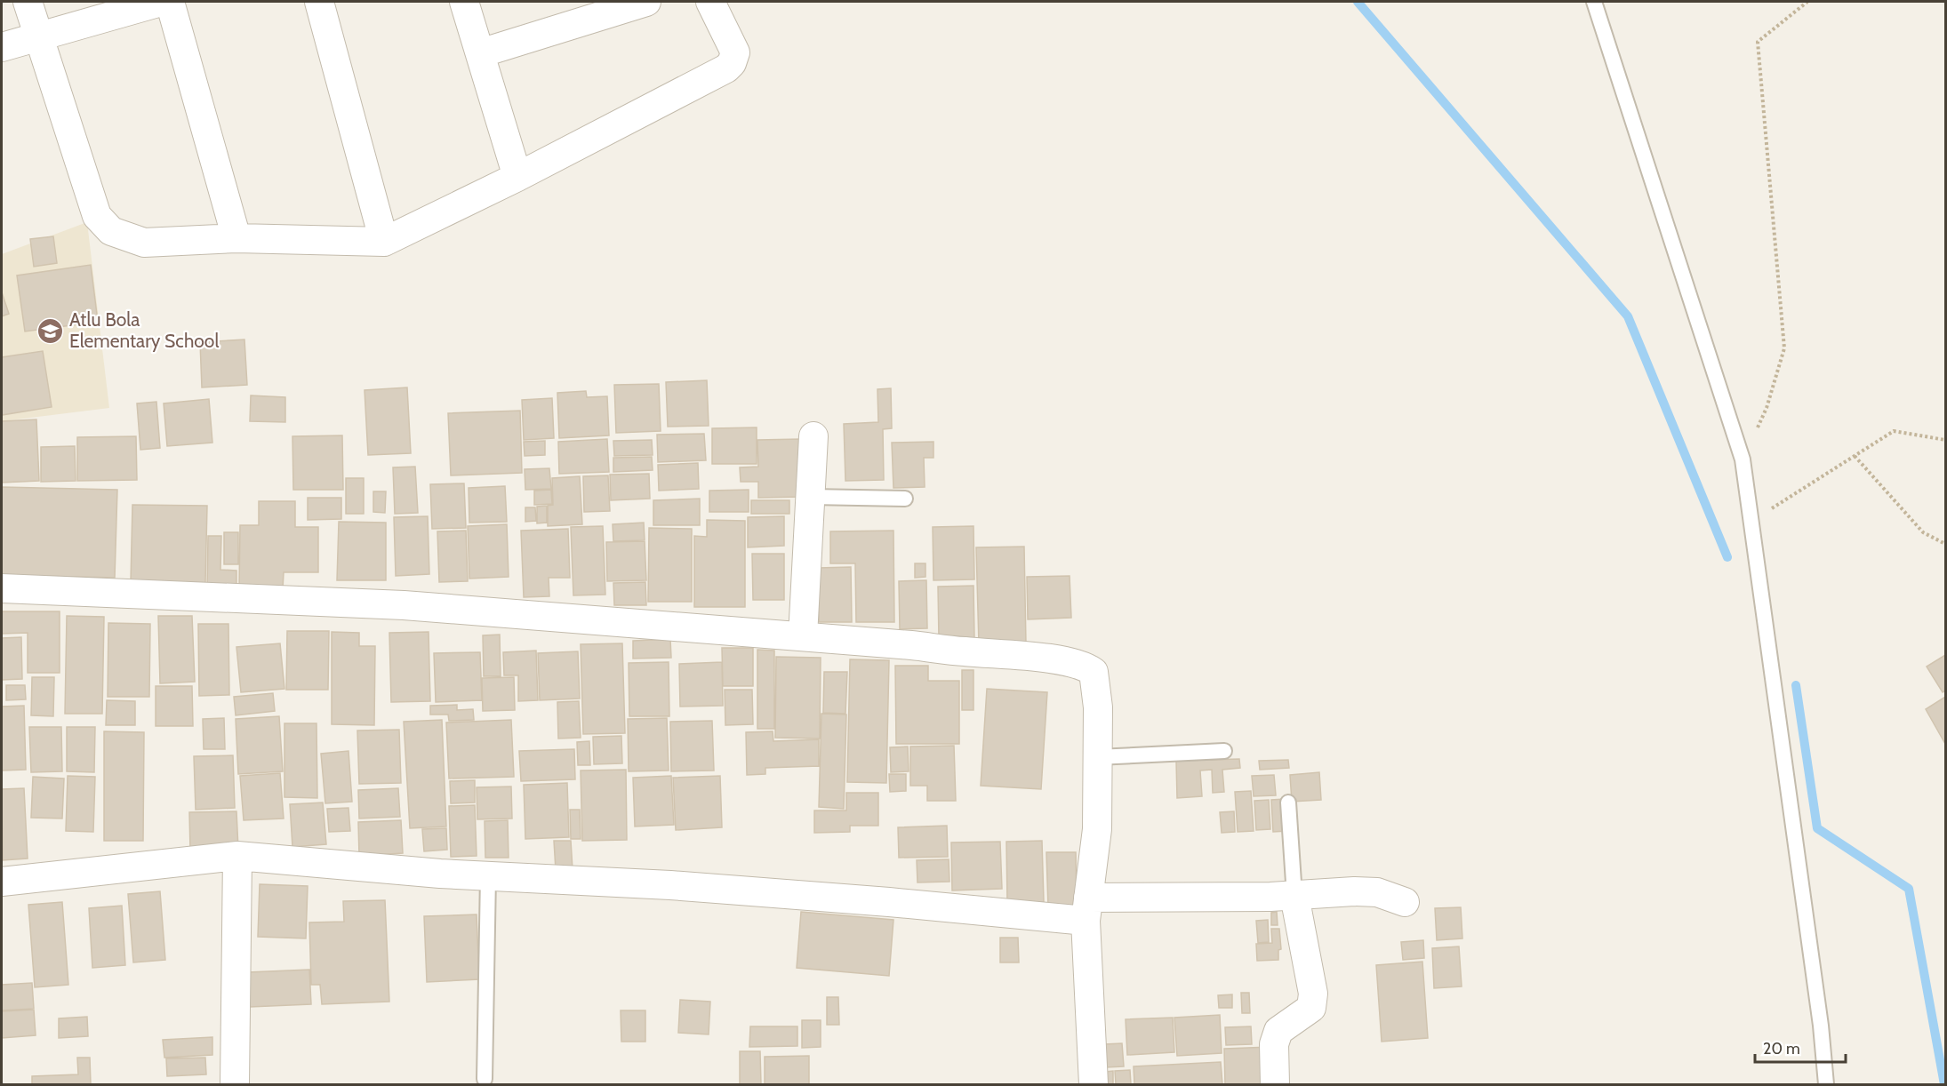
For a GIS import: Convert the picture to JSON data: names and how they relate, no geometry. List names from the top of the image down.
{
  "places": {
    "school or university": ["Atlu Bola Elementary School"]
  },
  "scale_bar": "20 m"
}
